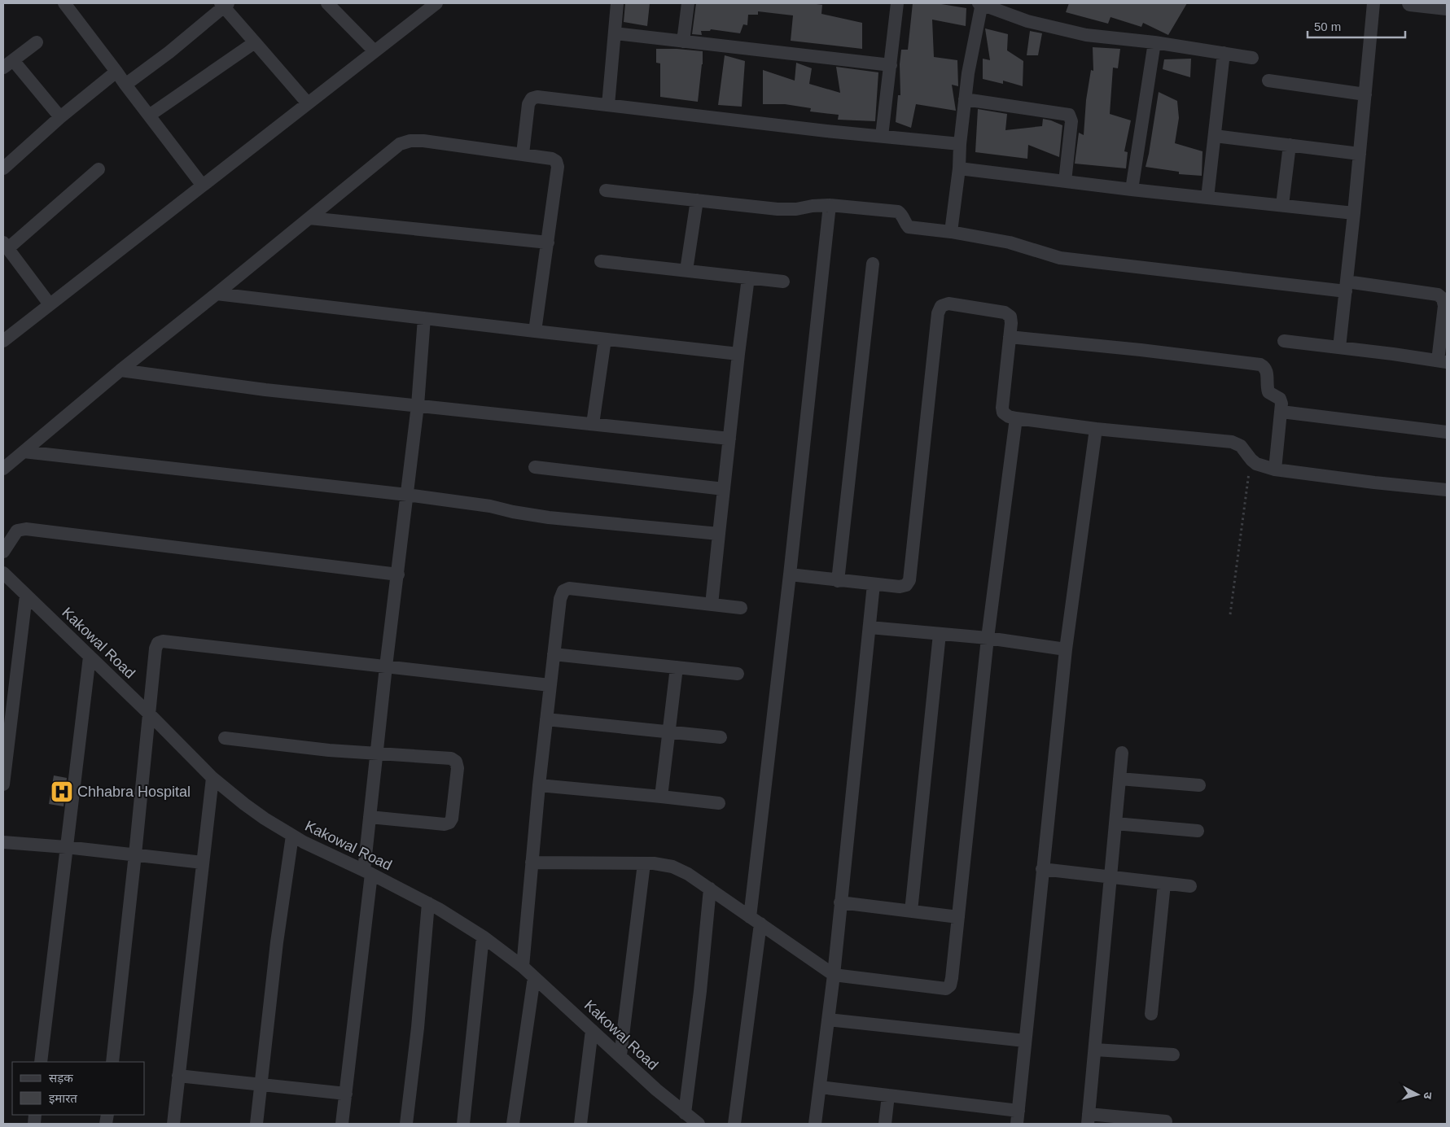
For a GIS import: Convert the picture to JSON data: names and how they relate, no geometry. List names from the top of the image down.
{
  "streets": {
    "street": ["Kakowal Road"]
  },
  "places": {
    "hospital": ["Chhabra Hospital"]
  },
  "legend": ["सड़क", "इमारत"],
  "scale_bar": "50 m",
  "north": "right"
}
